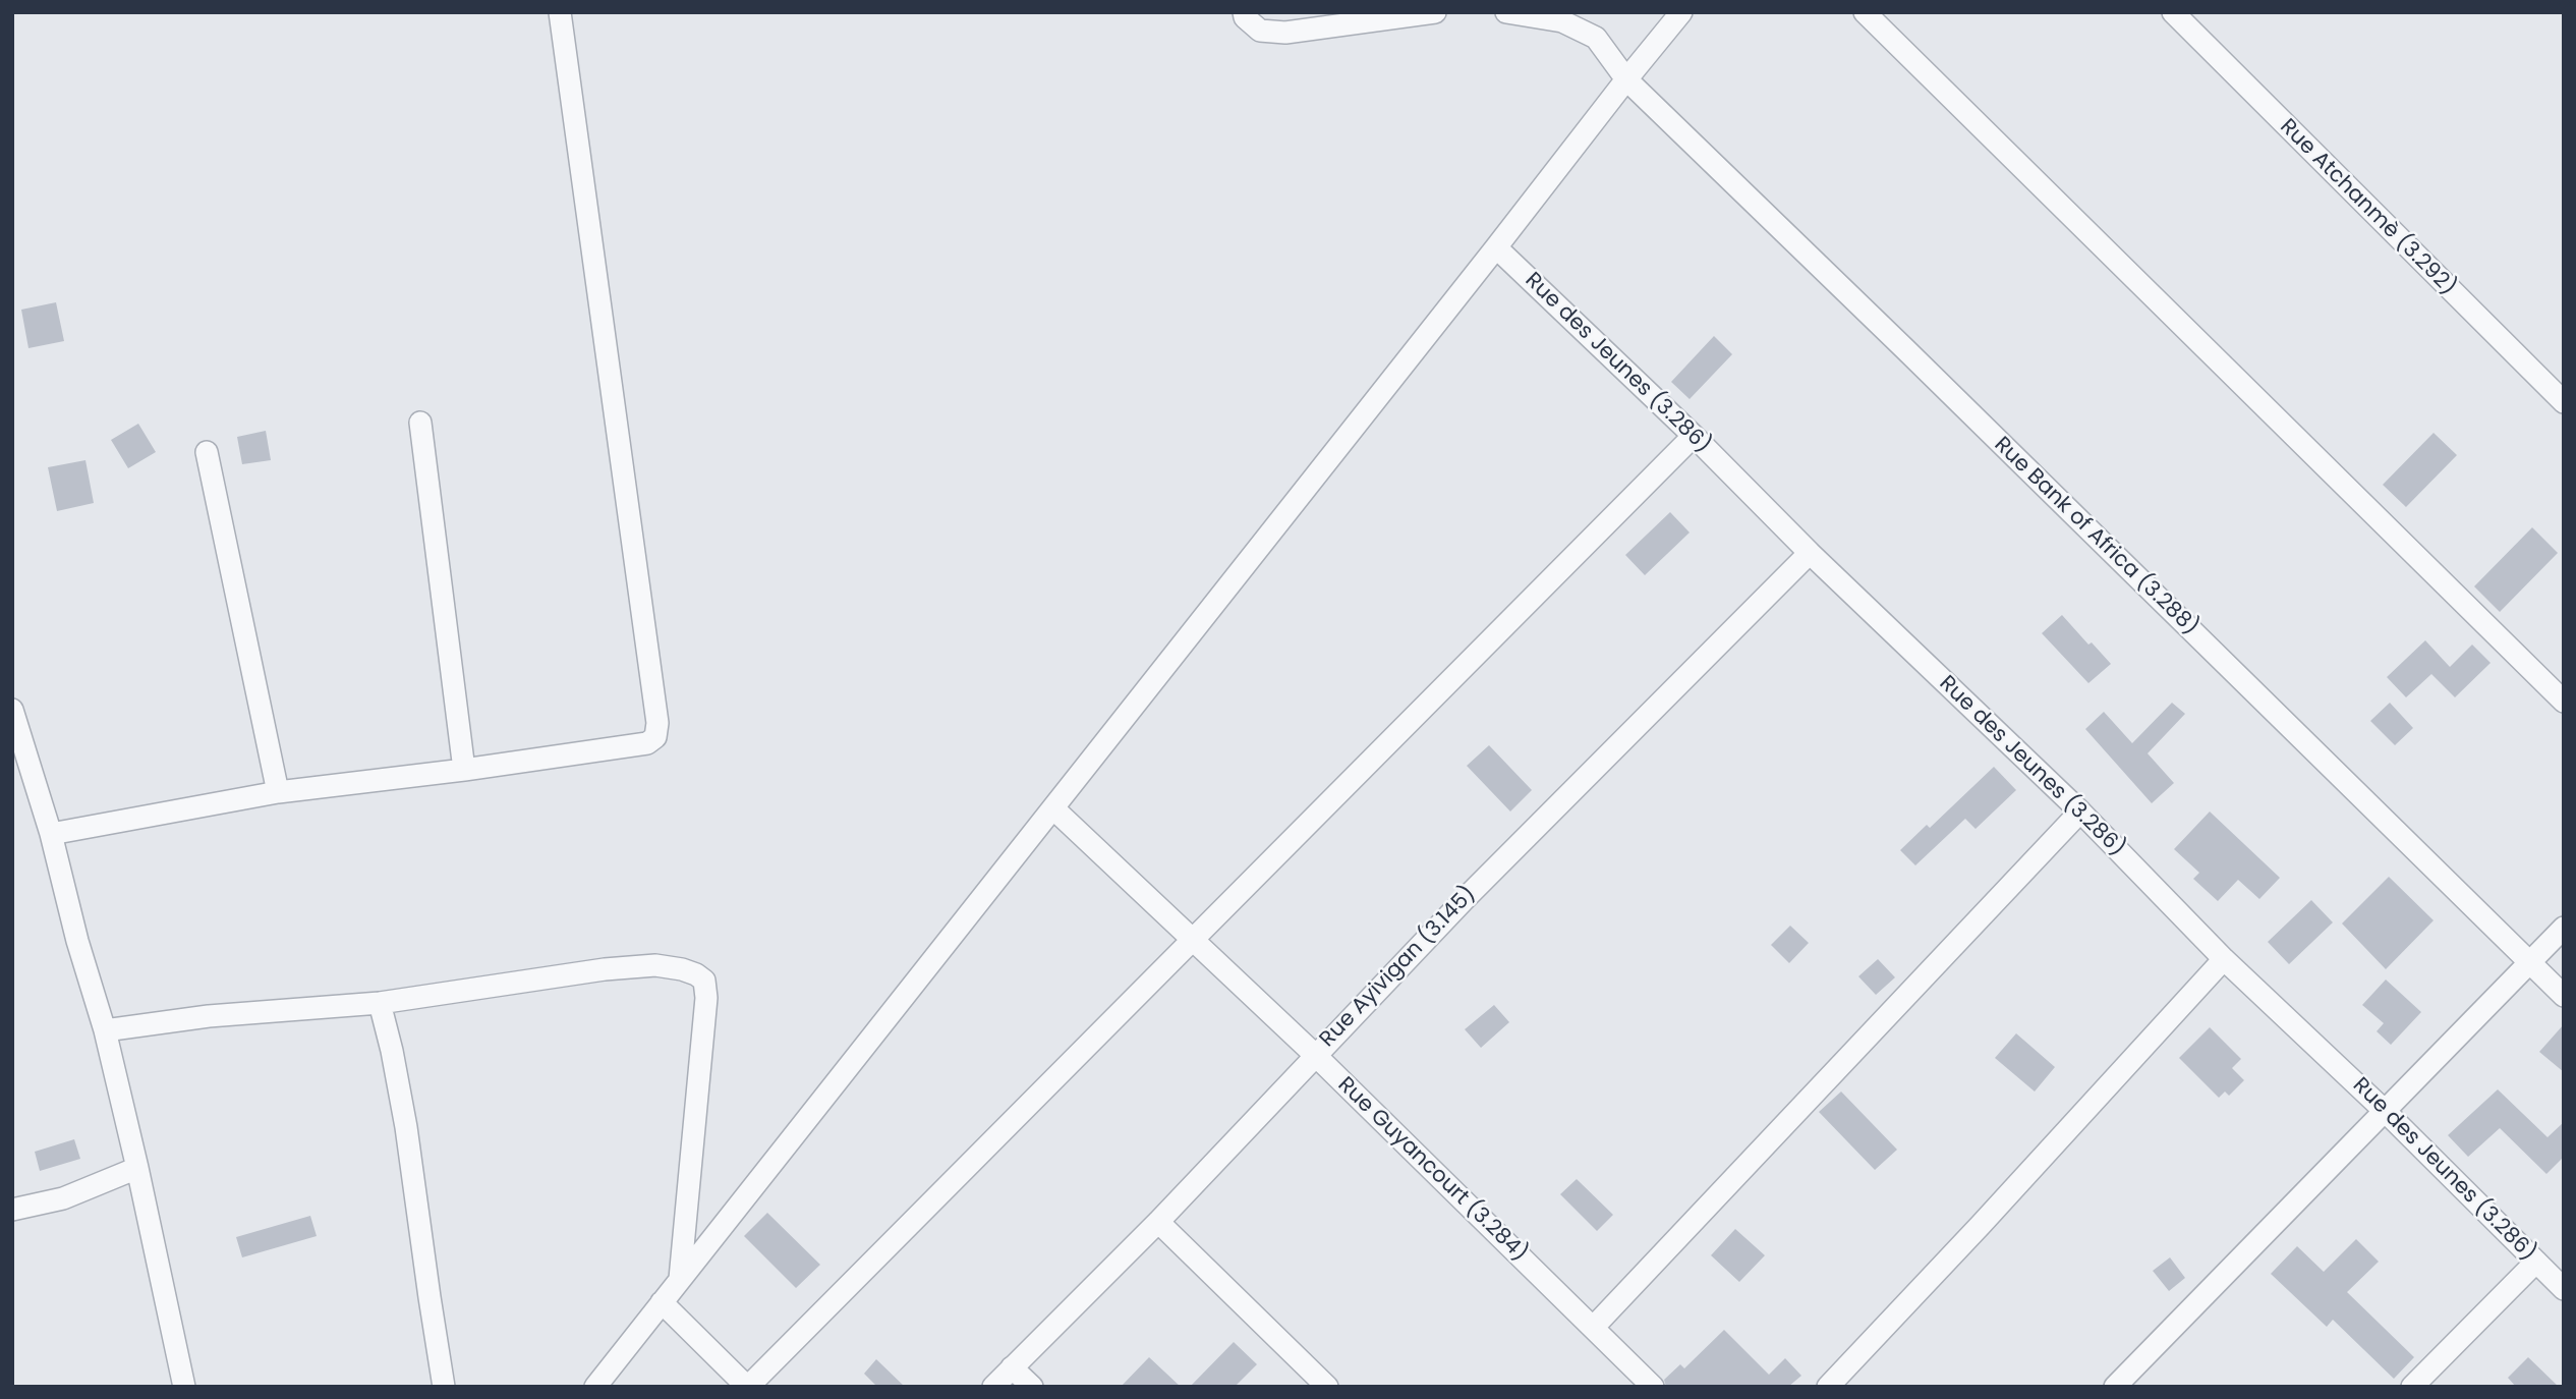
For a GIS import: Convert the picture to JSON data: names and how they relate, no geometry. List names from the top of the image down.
{
  "streets": {
    "street": [
      "Rue Atchanmè (3.292)",
      "Rue des Jeunes (3.286)",
      "Rue Bank of Africa (3.288)",
      "Rue Ayivigan (3.145)",
      "Rue Guyancourt (3.284)"
    ]
  },
  "crossings": [
    ["Rue des Jeunes (3.286)", "Rue Ayivigan (3.145)"],
    ["Rue Ayivigan (3.145)", "Rue Guyancourt (3.284)"]
  ]
}
